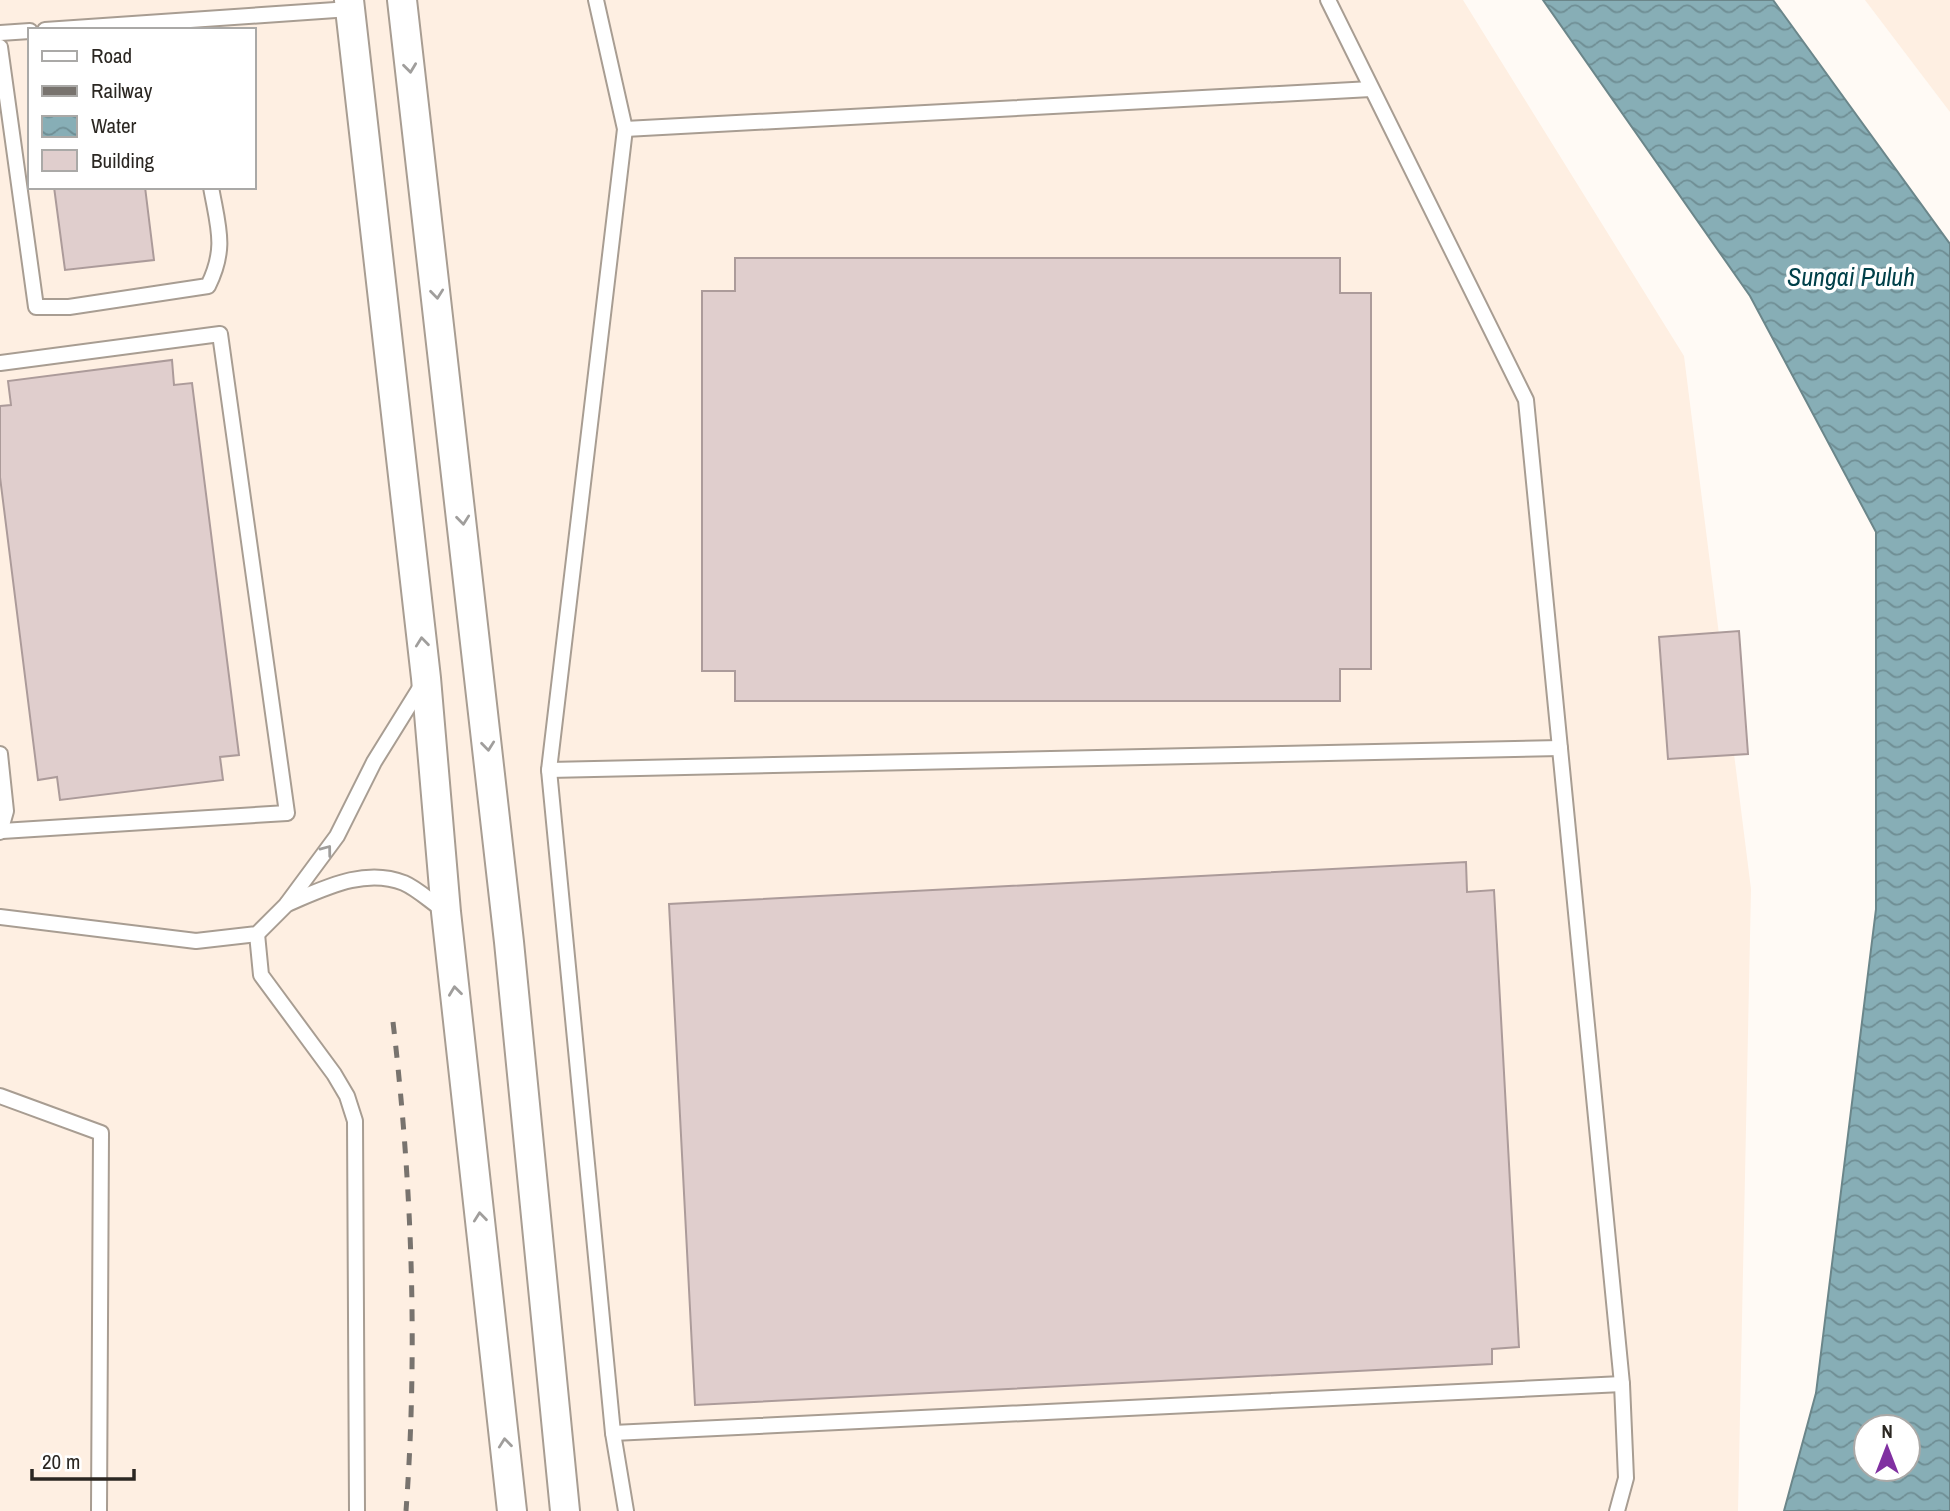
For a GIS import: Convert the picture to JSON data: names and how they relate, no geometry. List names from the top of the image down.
{
  "water": ["Sungai Puluh"],
  "legend": [
    "Road",
    "Railway",
    "Water",
    "Building"
  ],
  "scale_bar": "20 m",
  "north": "top"
}
